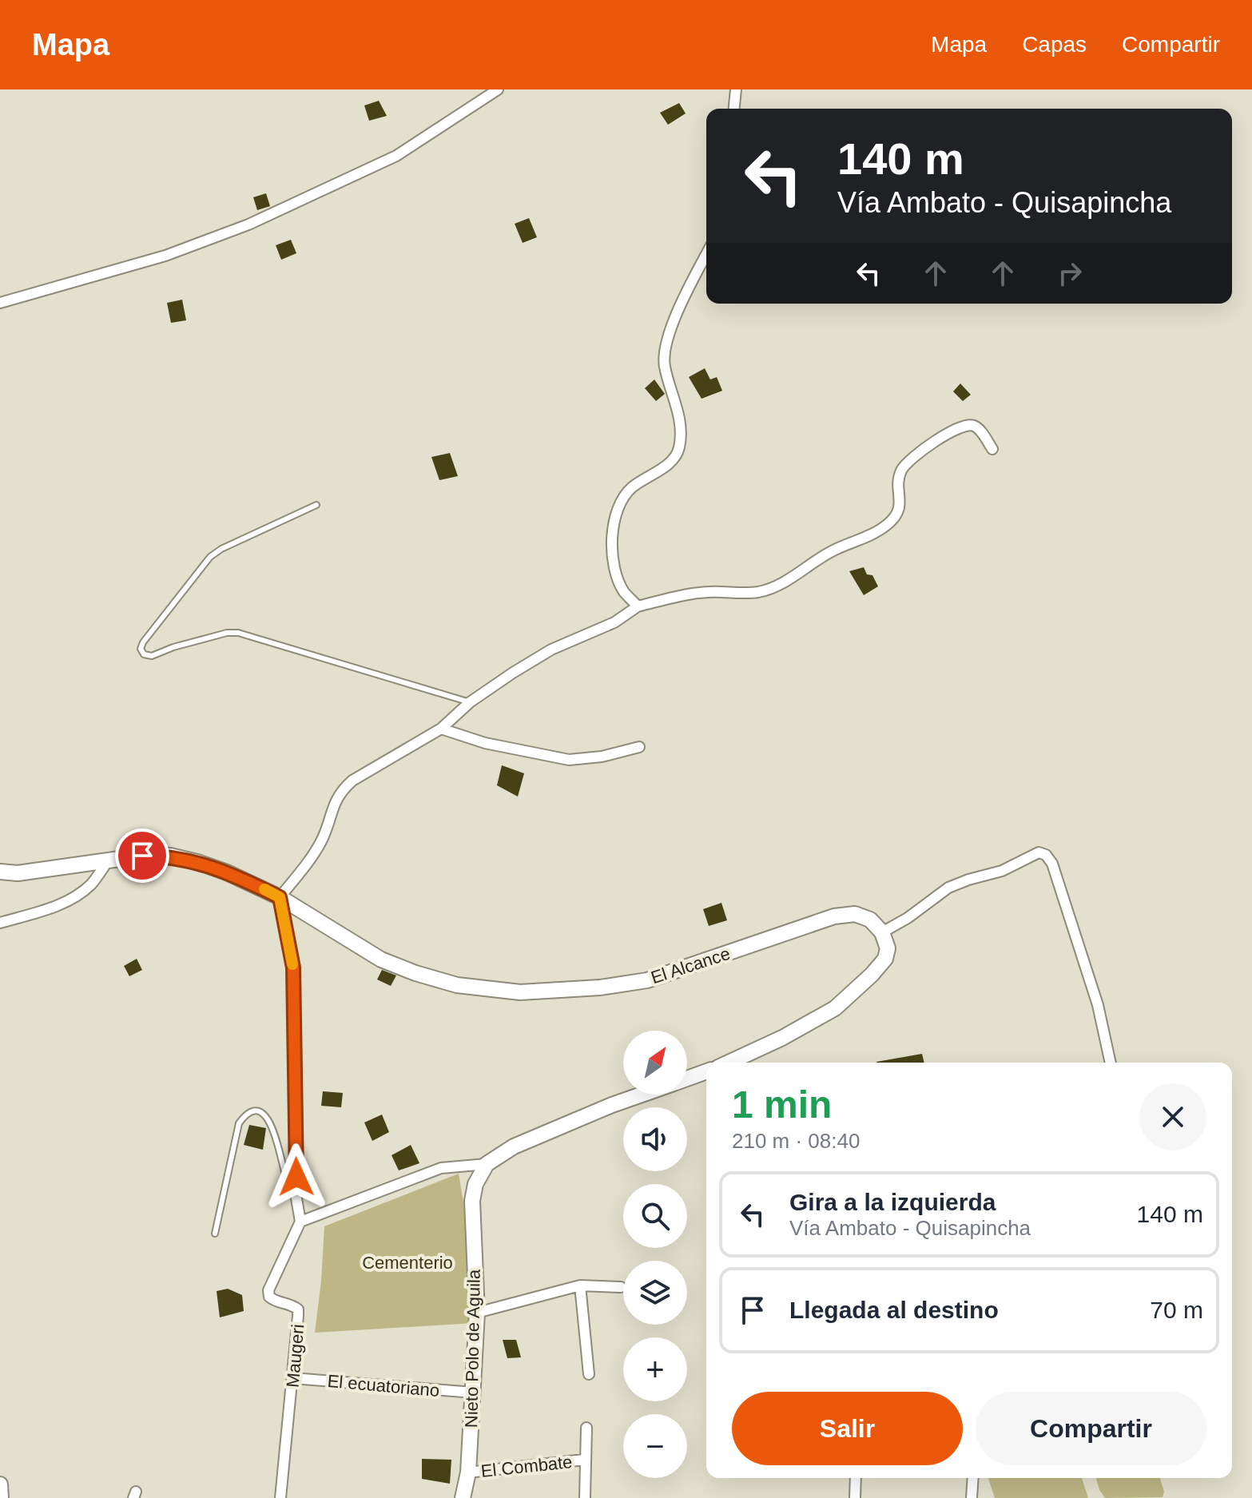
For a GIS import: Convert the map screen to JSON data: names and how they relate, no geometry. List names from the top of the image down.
{
  "streets": {
    "street": [
      "El Alcance",
      "Nieto Polo de Aguila",
      "Maugeri",
      "El ecuatoriano",
      "El Combate"
    ]
  },
  "crossings": [
    ["Nieto Polo de Aguila", "El ecuatoriano"],
    ["Nieto Polo de Aguila", "El Combate"],
    ["Maugeri", "El ecuatoriano"]
  ],
  "parks": ["Cementerio"],
  "north": "top right",
  "page": {
    "header": "Mapa",
    "nav": ["Mapa", "Capas", "Compartir"],
    "turn": ["140 m", "Vía Ambato - Quisapincha"],
    "map_buttons": ["+", "−"],
    "heading": ["1 min", "210 m · 08:40"],
    "list": [
      {
        "name": "Gira a la izquierda",
        "note": "Vía Ambato - Quisapincha",
        "value": "140 m"
      },
      {
        "name": "Llegada al destino",
        "value": "70 m"
      }
    ],
    "buttons": ["Salir", "Compartir"]
  }
}
